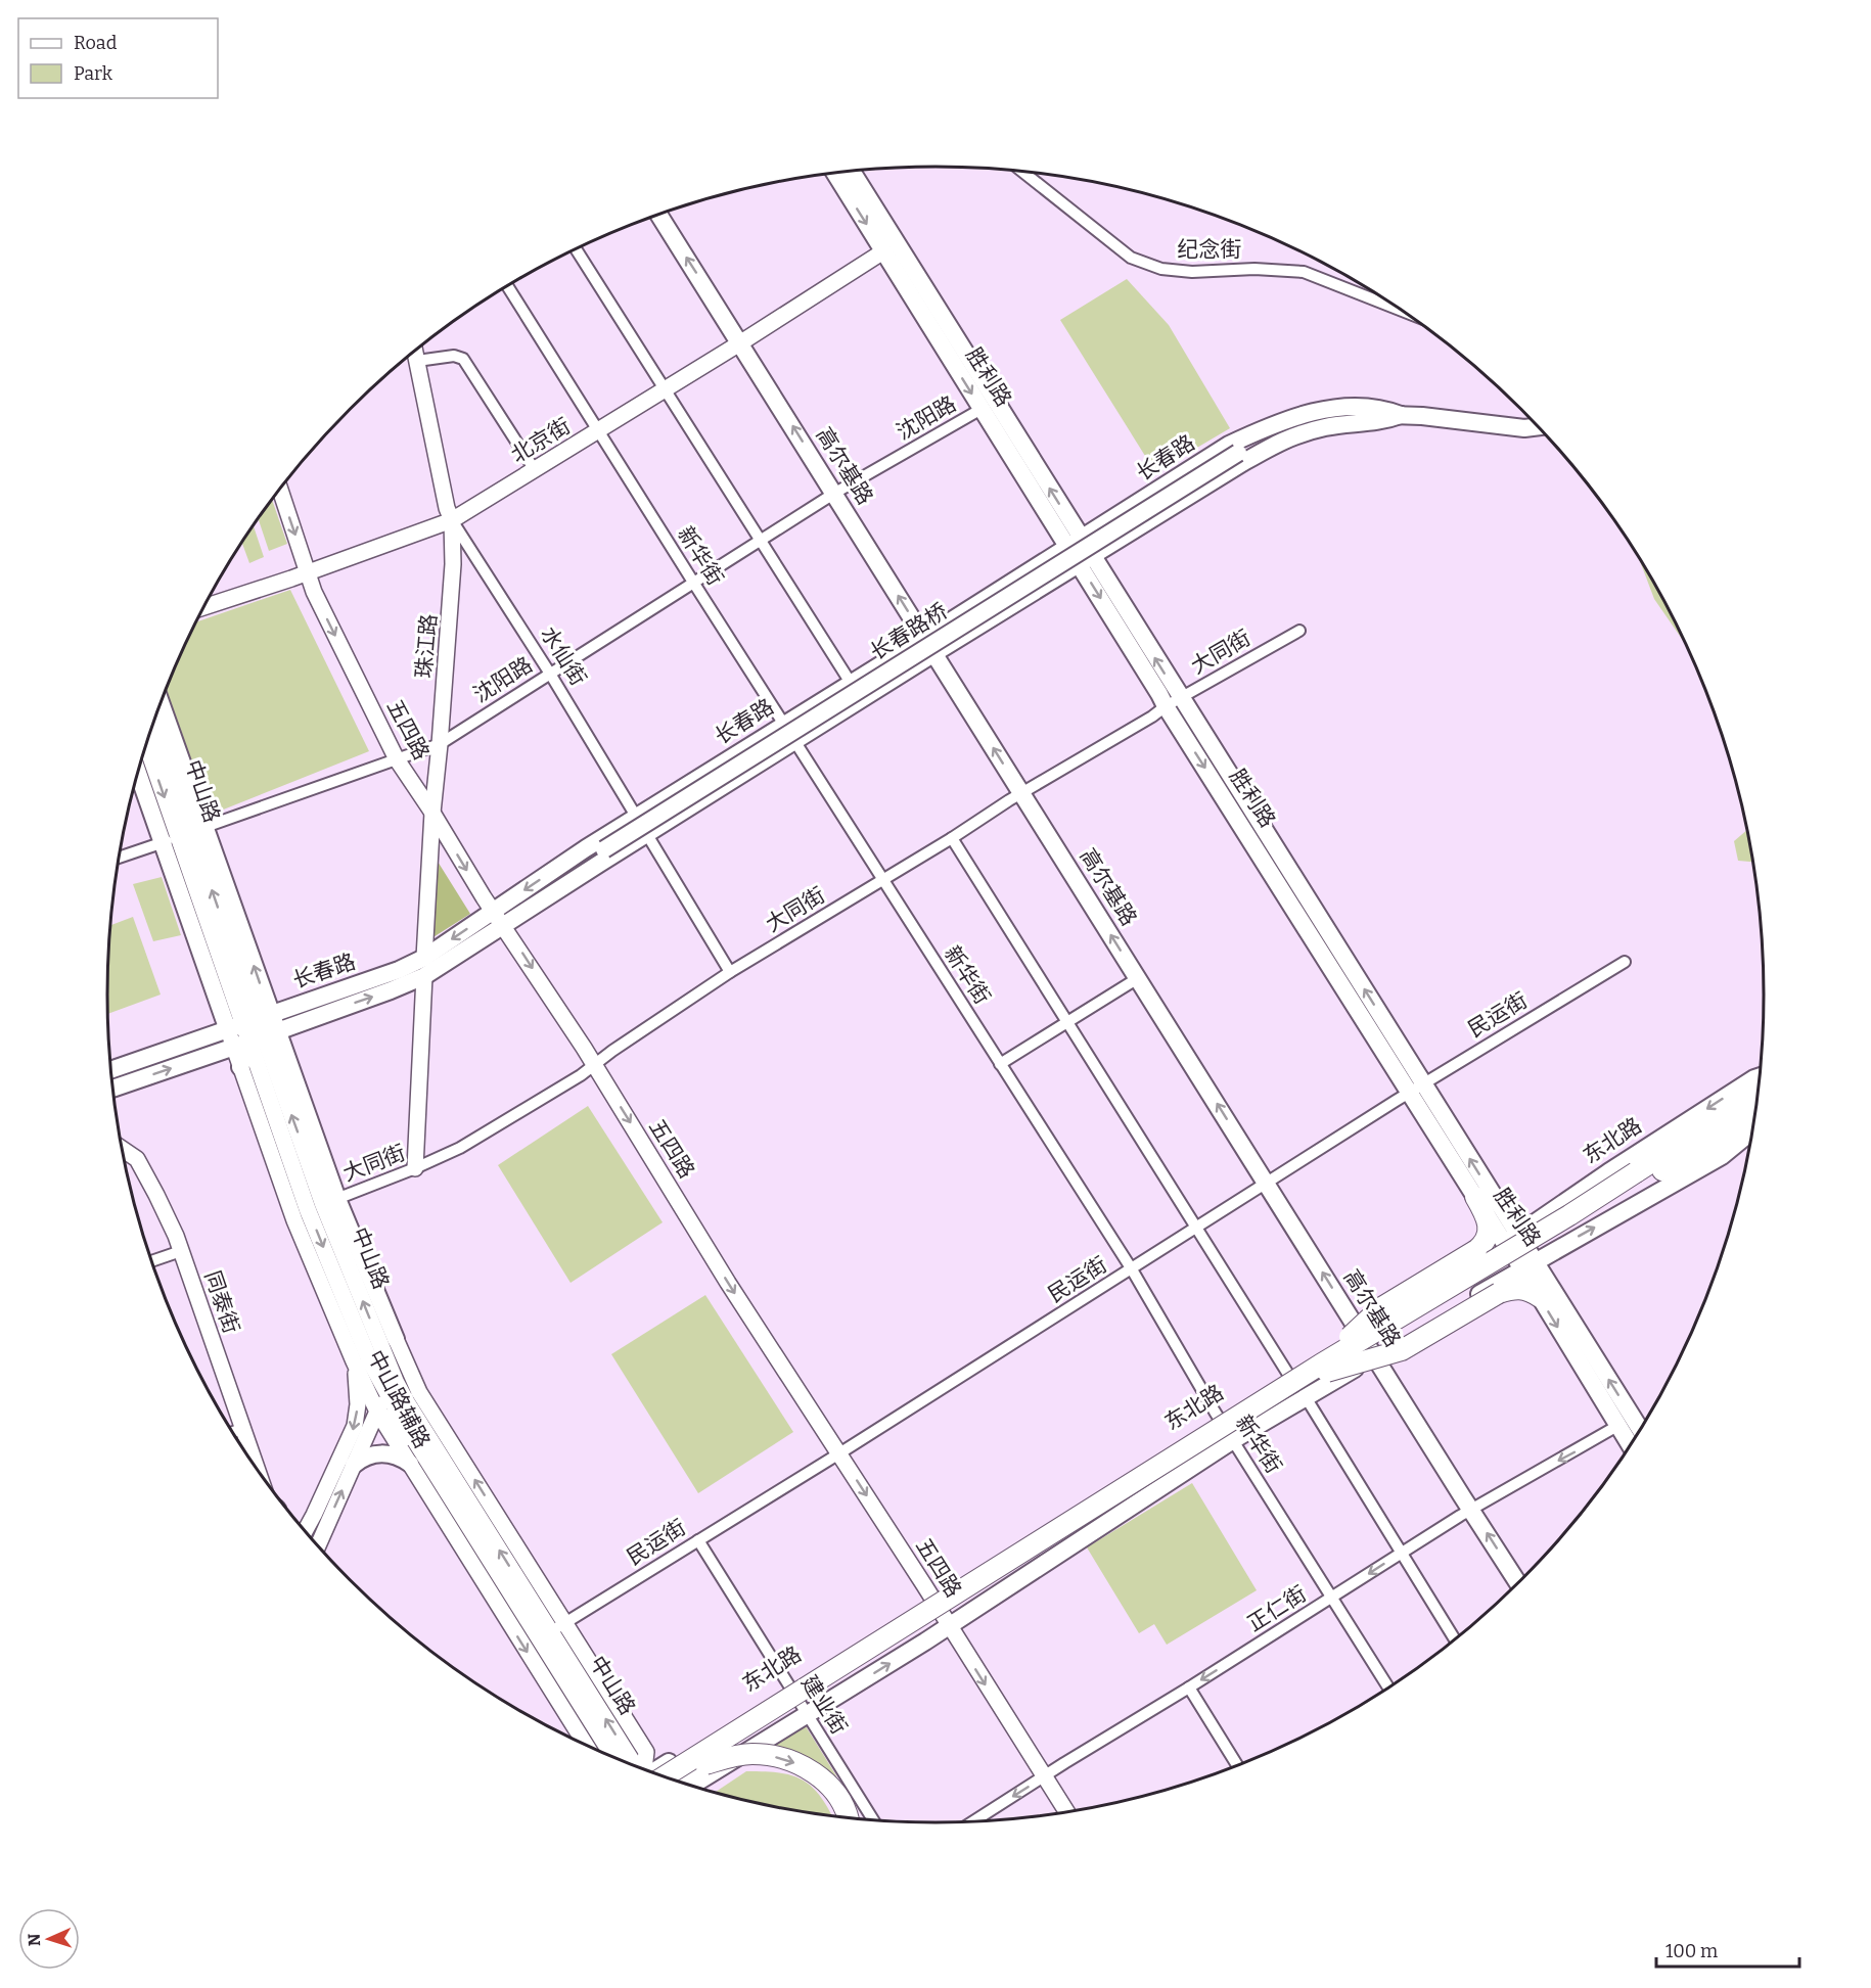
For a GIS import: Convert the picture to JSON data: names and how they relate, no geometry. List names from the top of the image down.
{
  "streets": {
    "highway": ["东北路"],
    "main road": [
      "胜利路",
      "北京街",
      "长春路",
      "高尔基路",
      "长春路桥",
      "珠江路",
      "水仙街",
      "五四路",
      "中山路",
      "同泰街",
      "中山路辅路"
    ],
    "street": [
      "纪念街",
      "沈阳路",
      "新华街",
      "大同街",
      "民运街",
      "正仁街",
      "建业街"
    ]
  },
  "crossings": [
    ["胜利路", "沈阳路"],
    ["胜利路", "北京街"],
    ["胜利路", "长春路"],
    ["胜利路", "大同街"],
    ["胜利路", "民运街"],
    ["胜利路", "东北路"],
    ["胜利路", "正仁街"],
    ["沈阳路", "高尔基路"],
    ["沈阳路", "新华街"],
    ["沈阳路", "珠江路"],
    ["沈阳路", "水仙街"],
    ["沈阳路", "五四路"],
    ["沈阳路", "中山路"],
    ["北京街", "高尔基路"],
    ["北京街", "新华街"],
    ["北京街", "珠江路"],
    ["北京街", "水仙街"],
    ["北京街", "五四路"],
    ["长春路", "高尔基路"],
    ["长春路", "新华街"],
    ["长春路", "长春路桥"],
    ["长春路", "珠江路"],
    ["长春路", "水仙街"],
    ["长春路", "五四路"],
    ["长春路", "中山路"],
    ["高尔基路", "大同街"],
    ["高尔基路", "民运街"],
    ["高尔基路", "东北路"],
    ["高尔基路", "正仁街"],
    ["新华街", "大同街"],
    ["新华街", "民运街"],
    ["新华街", "东北路"],
    ["新华街", "正仁街"],
    ["珠江路", "水仙街"],
    ["珠江路", "五四路"],
    ["大同街", "水仙街"],
    ["大同街", "五四路"],
    ["大同街", "中山路"],
    ["五四路", "民运街"],
    ["五四路", "东北路"],
    ["五四路", "正仁街"],
    ["中山路", "民运街"],
    ["中山路", "中山路辅路"],
    ["民运街", "中山路辅路"],
    ["民运街", "建业街"],
    ["东北路", "建业街"]
  ],
  "one_way": ["高尔基路", "五四路", "正仁街"],
  "legend": ["Road", "Park"],
  "scale_bar": "100 m",
  "north": "left"
}
